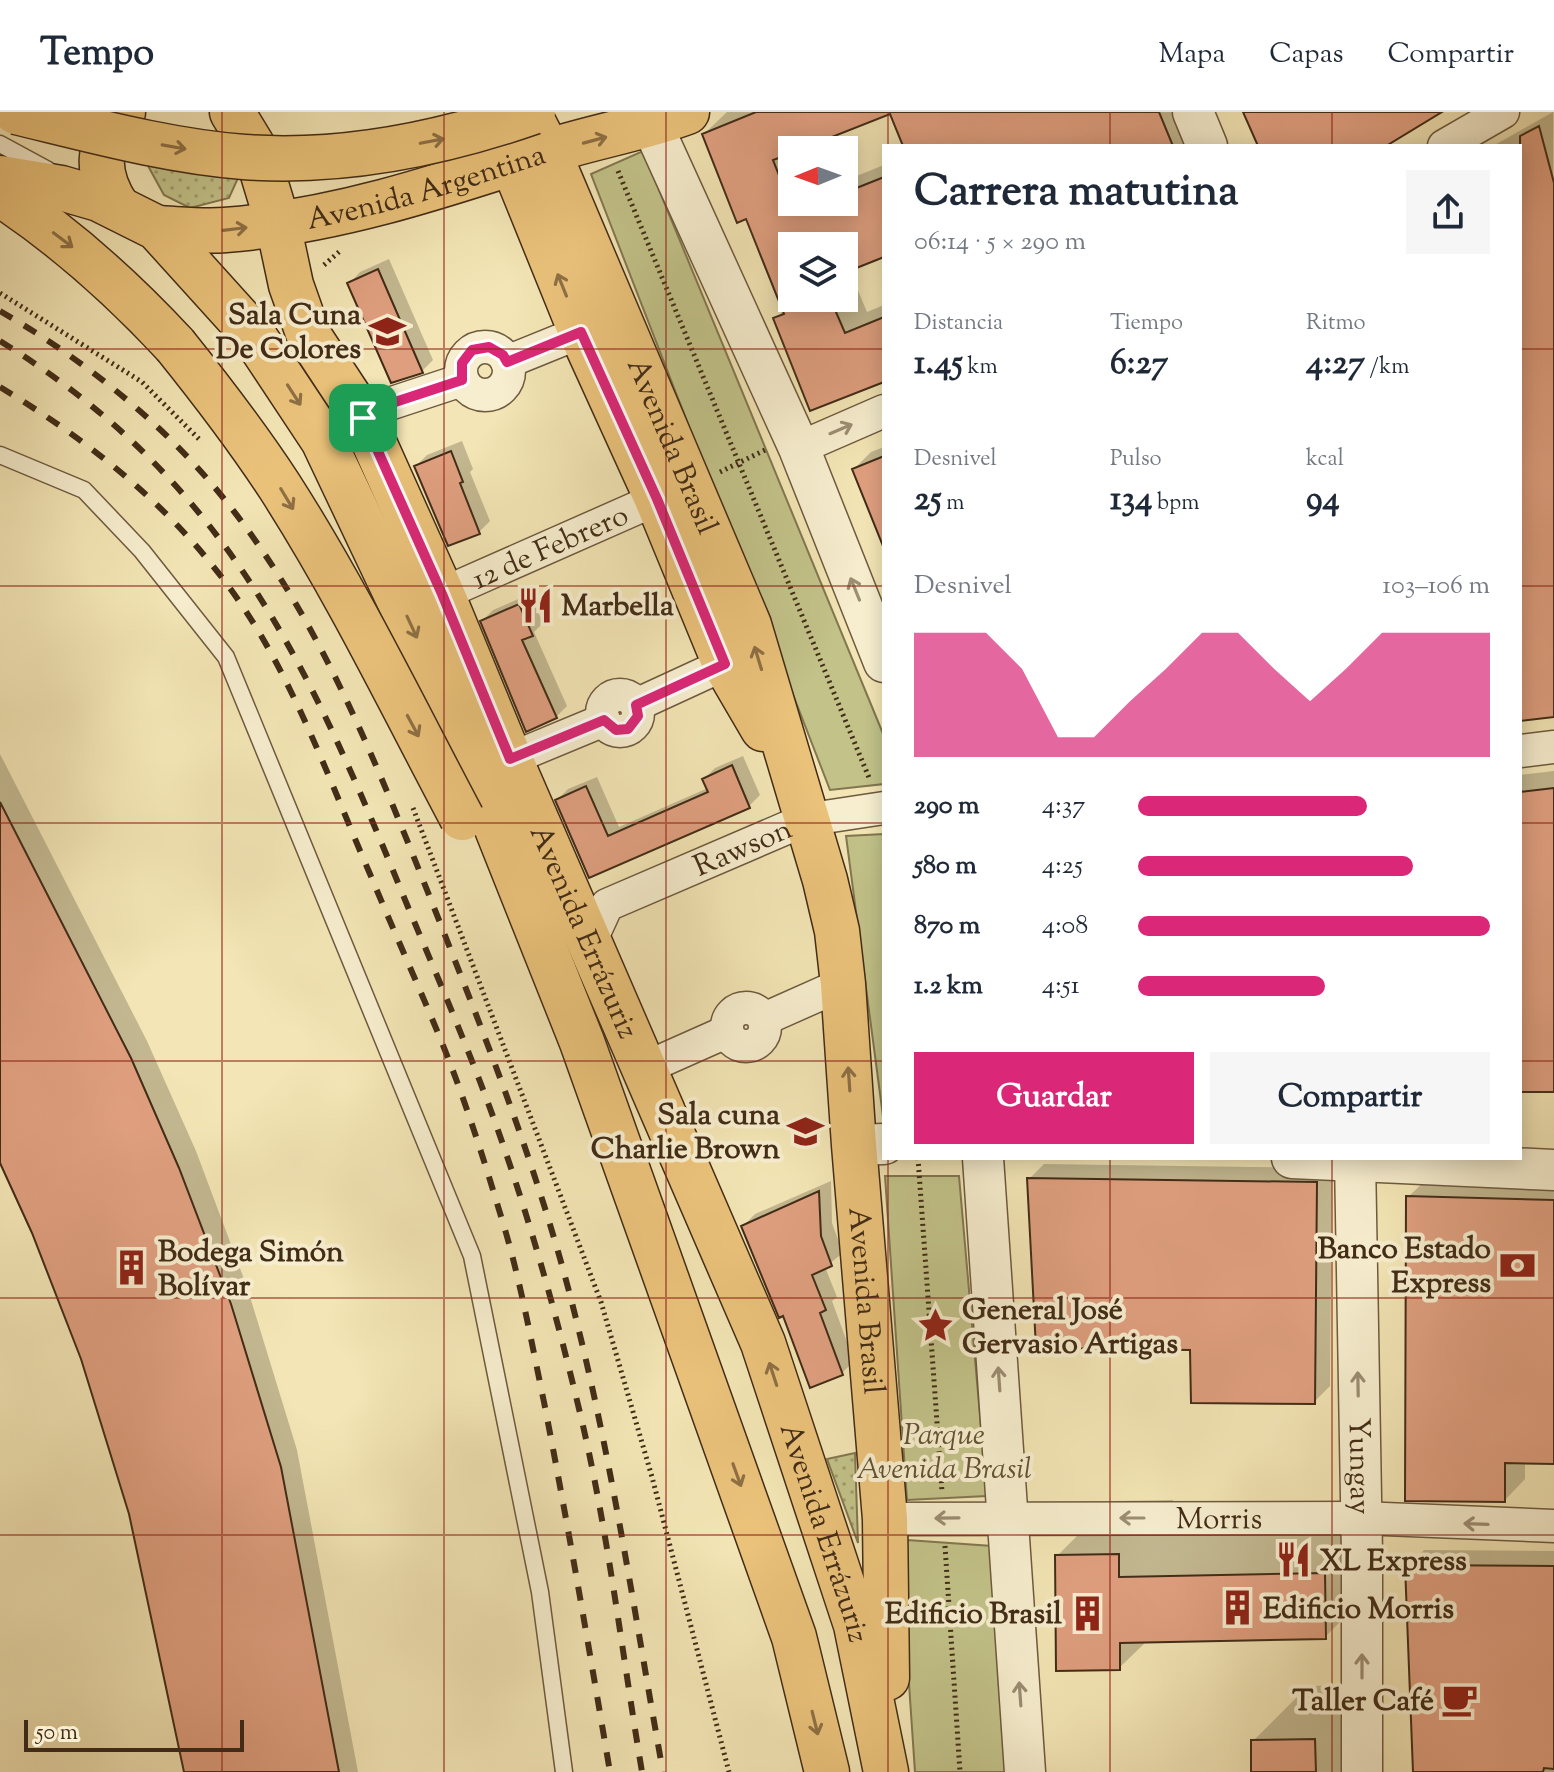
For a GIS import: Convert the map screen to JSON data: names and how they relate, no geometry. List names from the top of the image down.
{
  "streets": {
    "main road": ["Avenida Argentina", "Avenida Brasil", "Avenida Errázuriz"],
    "street": [
      "12 de Febrero",
      "Rawson",
      "Yungay",
      "Morris"
    ]
  },
  "crossings": [
    ["Avenida Argentina", "Avenida Brasil"],
    ["Avenida Argentina", "Avenida Errázuriz"],
    ["Avenida Brasil", "12 de Febrero"],
    ["Avenida Brasil", "Rawson"],
    ["Avenida Brasil", "Avenida Errázuriz"],
    ["Avenida Brasil", "Morris"],
    ["12 de Febrero", "Avenida Errázuriz"],
    ["Rawson", "Avenida Errázuriz"],
    ["Yungay", "Morris"]
  ],
  "one_way": ["Morris"],
  "parks": ["Parque Avenida Brasil"],
  "places": {
    "school or university": ["Sala Cuna De Colores", "Sala cuna Charlie Brown"],
    "restaurant": ["Marbella", "XL Express"],
    "bank": ["Banco Estado Express"],
    "building": ["Bodega Simón Bolívar", "Edificio Morris", "Edificio Brasil"],
    "place": ["General José Gervasio Artigas"],
    "cafe": ["Taller Café"]
  },
  "scale_bar": "50 m",
  "north": "left",
  "page": {
    "header": "Tempo",
    "nav": ["Mapa", "Capas", "Compartir"],
    "heading": ["Carrera matutina", "06:14 · 5 × 290 m"],
    "stats": [
      ["Distancia", "1.45 km"],
      ["Tiempo", "6:27"],
      ["Ritmo", "4:27 /km"],
      ["Desnivel", "25 m"],
      ["Pulso", "134 bpm"],
      ["kcal", "94"]
    ],
    "chart": ["Desnivel", "103–106 m"],
    "list": [
      {
        "name": "290 m",
        "note": "4:37"
      },
      {
        "name": "580 m",
        "note": "4:25"
      },
      {
        "name": "870 m",
        "note": "4:08"
      },
      {
        "name": "1.2 km",
        "note": "4:51"
      }
    ],
    "buttons": ["Guardar", "Compartir"],
    "scale": "50 m"
  }
}
